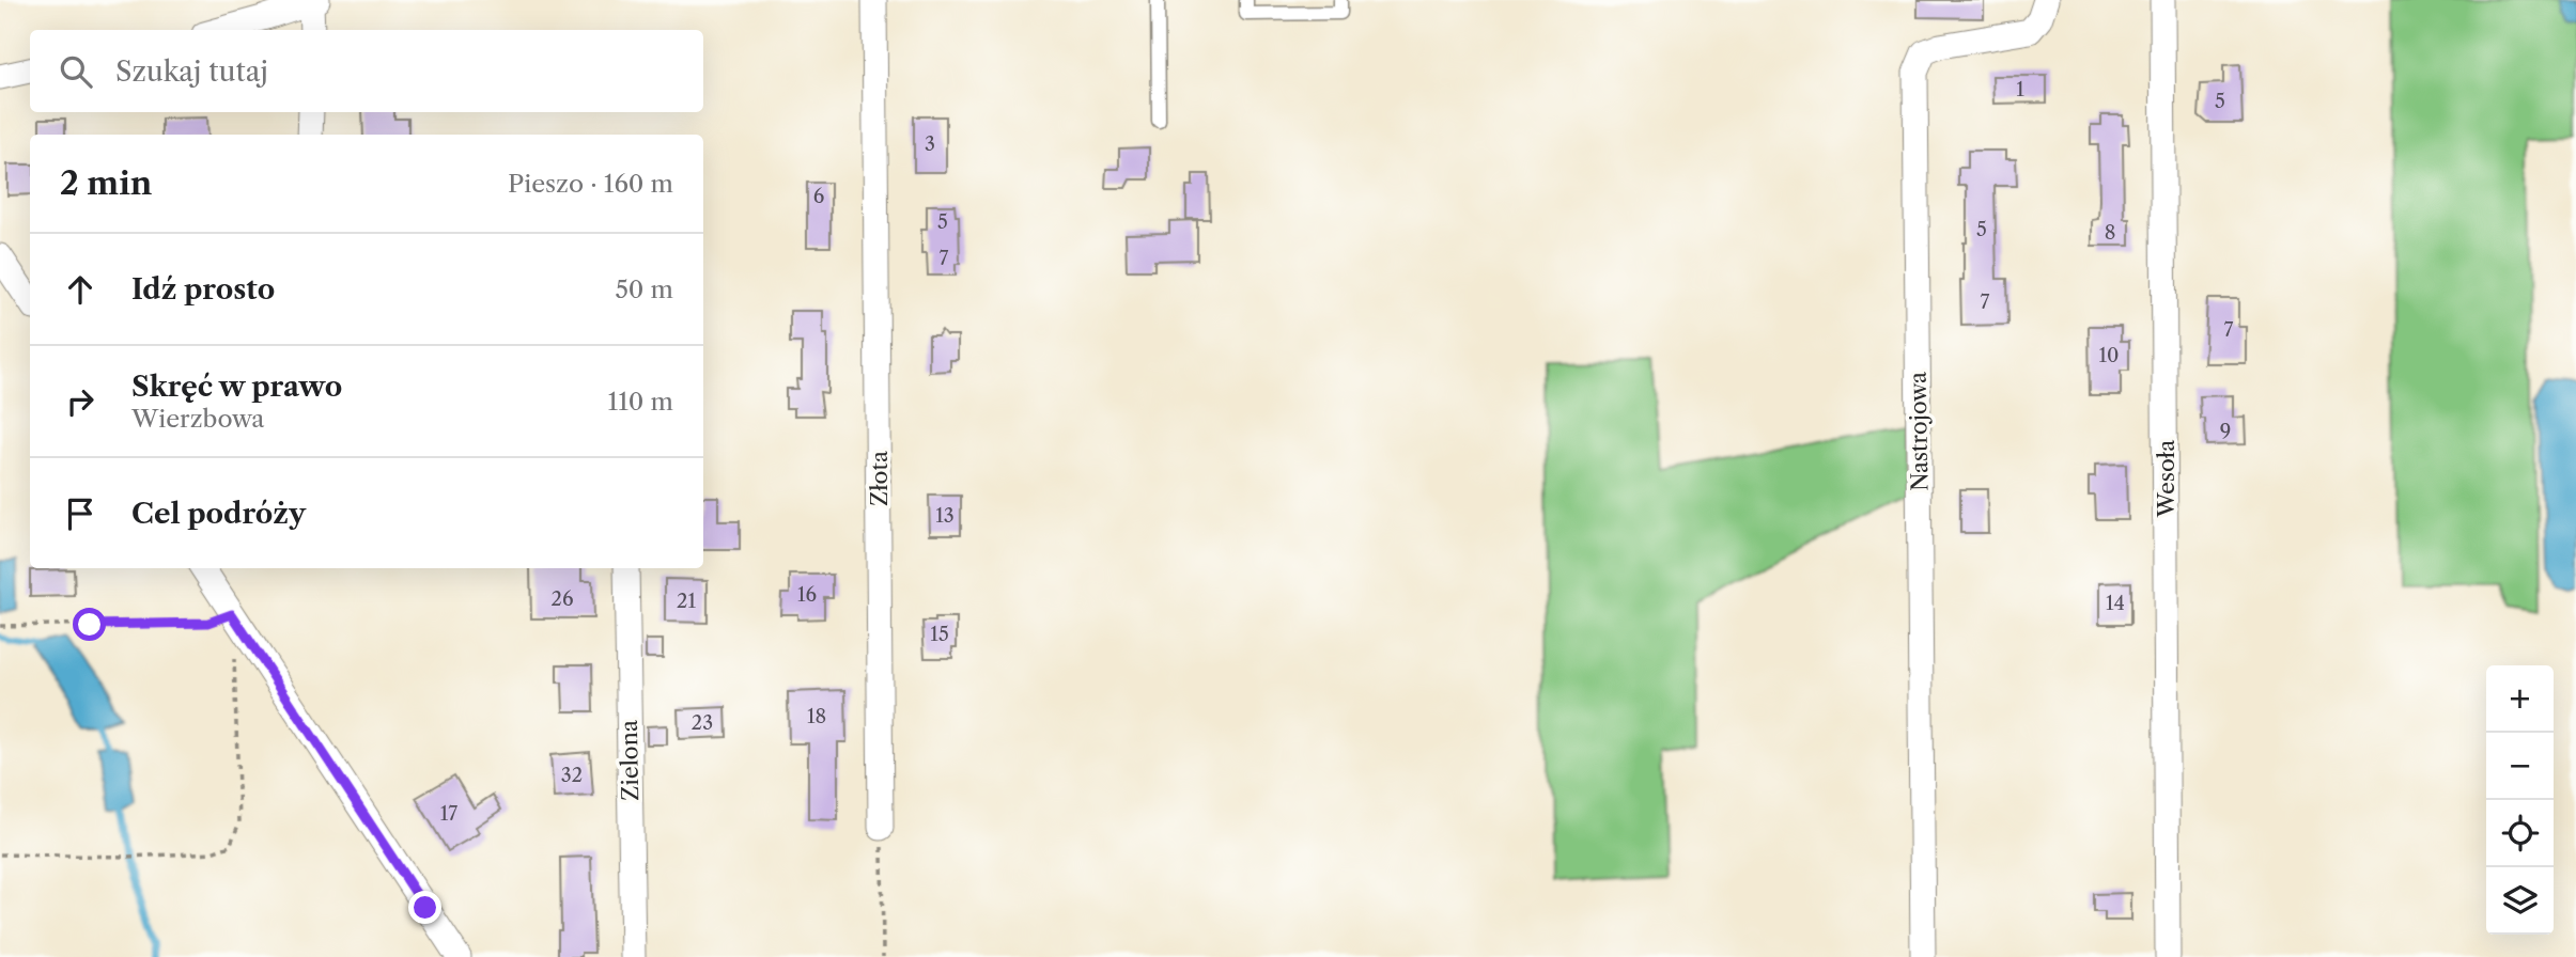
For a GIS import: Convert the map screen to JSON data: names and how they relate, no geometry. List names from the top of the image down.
{
  "streets": {
    "street": [
      "Nastrojowa",
      "Złota",
      "Wesoła",
      "Zielona"
    ]
  },
  "house_numbers": [
    "1",
    "5",
    "3",
    "6",
    "5",
    "5",
    "8",
    "7",
    "7",
    "7",
    "10",
    "9",
    "13",
    "16",
    "26",
    "21",
    "14",
    "15",
    "18",
    "23",
    "32",
    "17"
  ],
  "page": {
    "search": "Szukaj tutaj",
    "heading": ["2 min", "Pieszo · 160 m"],
    "list": [
      ["Idź prosto", "50 m"],
      ["Skręć w prawo", "Wierzbowa", "110 m"],
      "Cel podróży"
    ],
    "map_buttons": ["+", "−"]
  }
}
